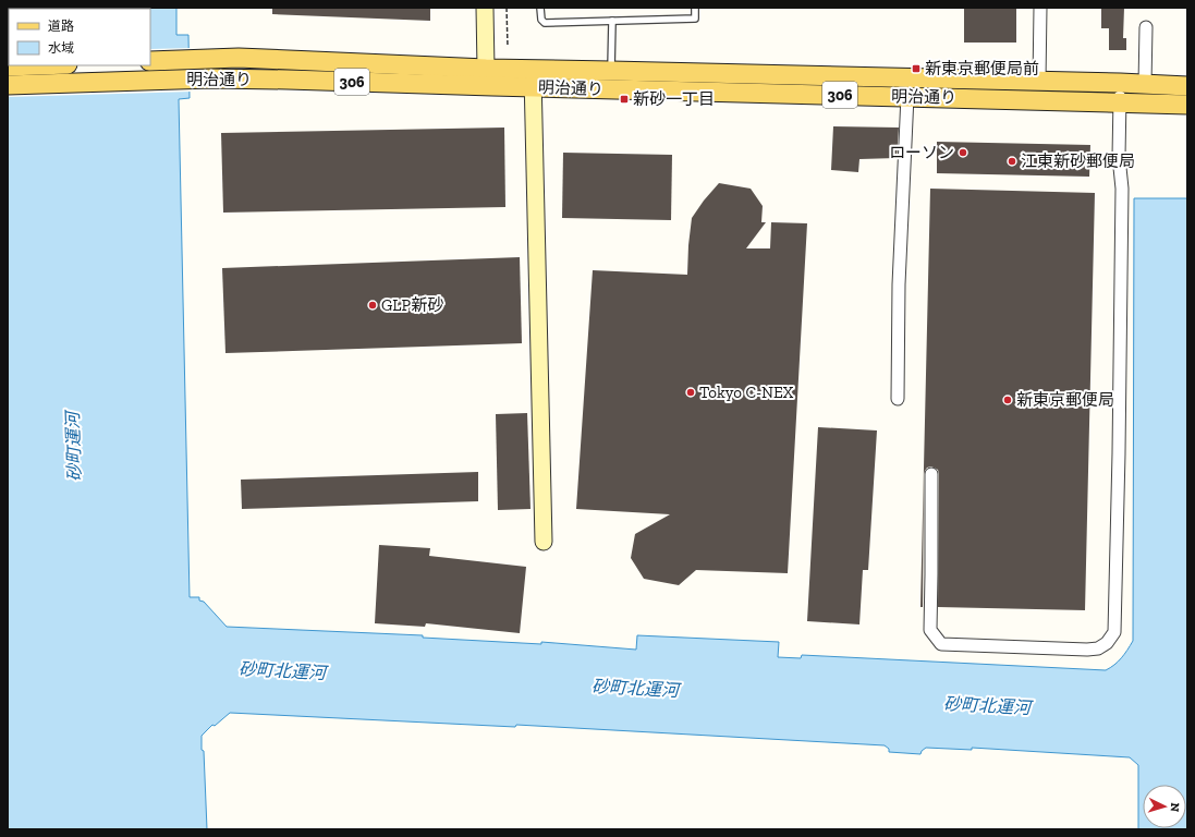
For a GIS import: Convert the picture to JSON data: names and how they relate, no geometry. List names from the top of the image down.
{
  "streets": {
    "main road": ["明治通り", "306"]
  },
  "water": ["砂町運河", "砂町北運河"],
  "places": {
    "transit": ["新東京郵便局前", "新砂一丁目"],
    "other": [
      "ローソン",
      "江東新砂郵便局",
      "GLP新砂",
      "Tokyo C-NEX",
      "新東京郵便局"
    ]
  },
  "legend": ["道路", "水域"],
  "north": "right"
}
